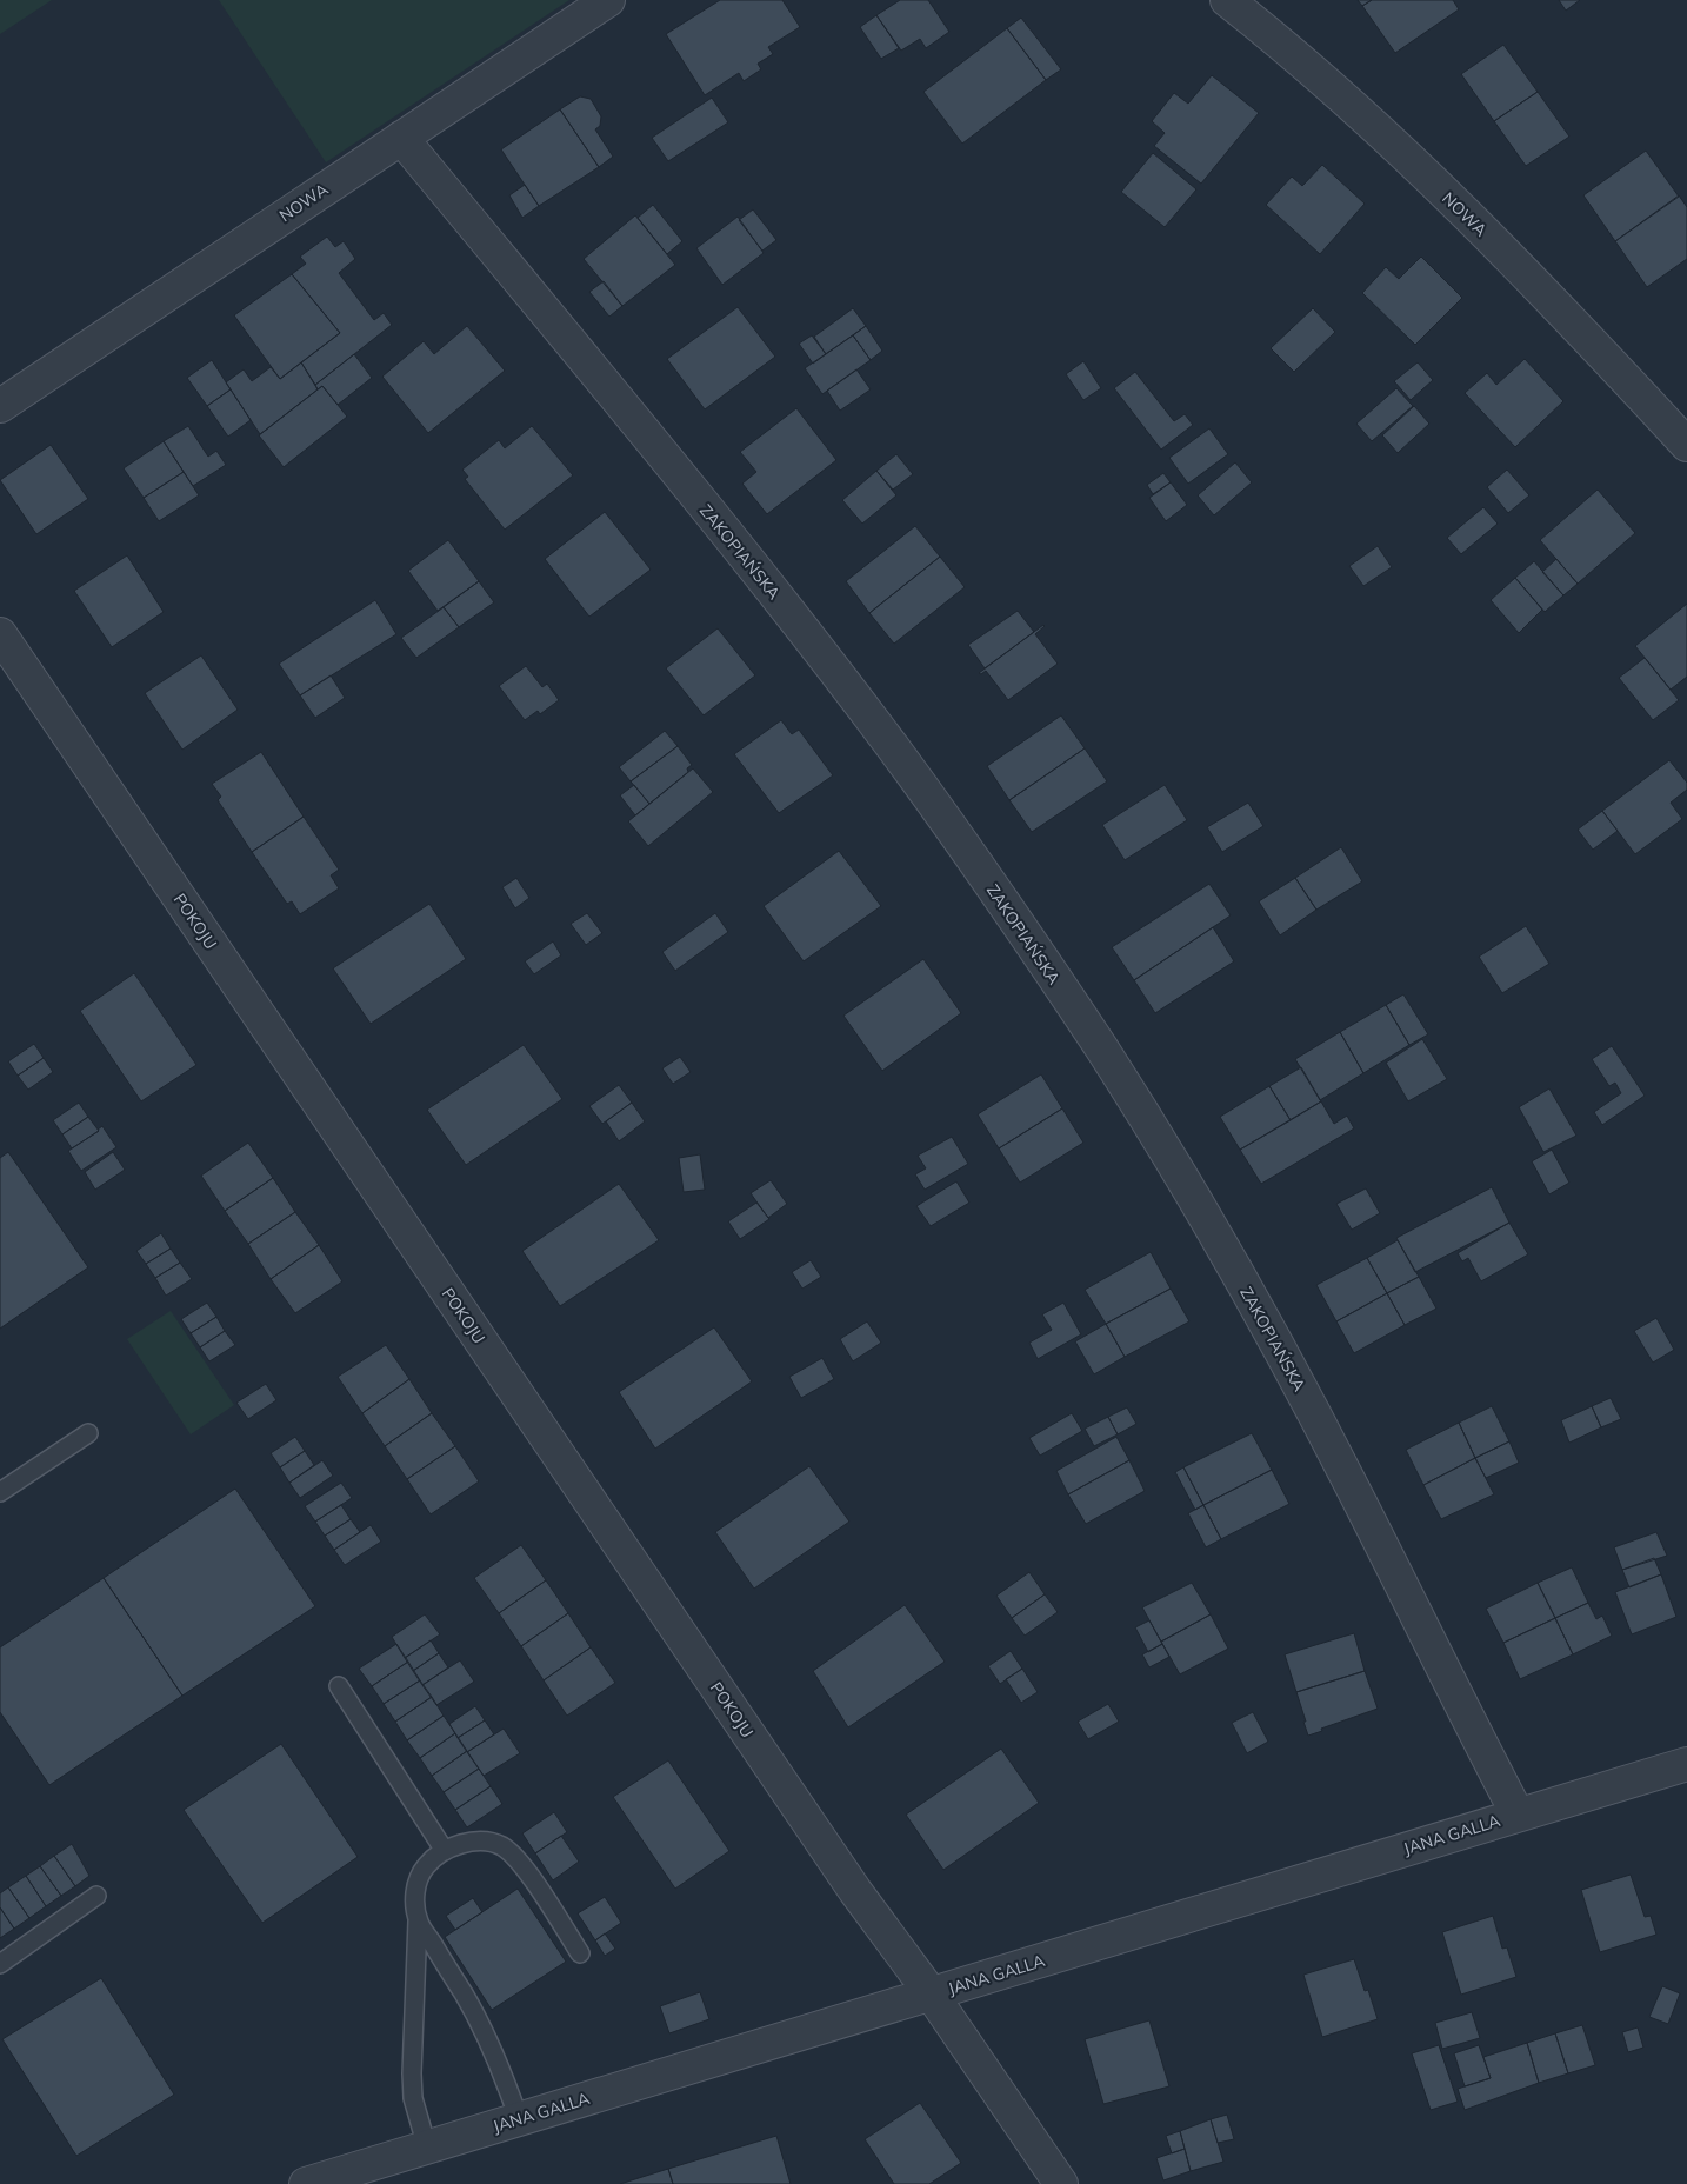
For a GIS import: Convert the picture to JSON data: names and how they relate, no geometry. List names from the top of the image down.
{
  "streets": {
    "street": [
      "NOWA",
      "ZAKOPIAŃSKA",
      "POKOJU",
      "JANA GALLA"
    ]
  },
  "crossings": [
    ["NOWA", "ZAKOPIAŃSKA"],
    ["ZAKOPIAŃSKA", "JANA GALLA"],
    ["POKOJU", "JANA GALLA"]
  ]
}
